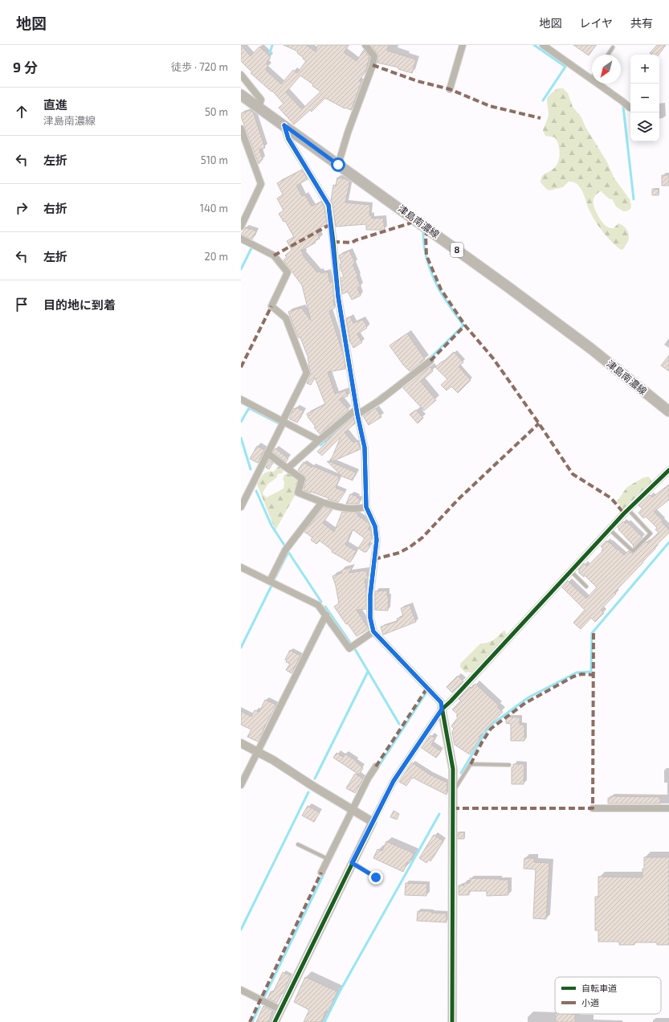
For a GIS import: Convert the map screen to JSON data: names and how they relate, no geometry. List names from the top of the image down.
{
  "streets": {
    "main road": ["津島南濃線", "8"]
  },
  "legend": ["自転車道", "小道"],
  "north": "bottom left",
  "page": {
    "header": "地図",
    "nav": ["地図", "レイヤ", "共有"],
    "heading": ["9 分", "徒歩 · 720 m"],
    "map_buttons": ["+", "−"],
    "list": [
      ["直進", "津島南濃線", "50 m"],
      ["左折", "510 m"],
      ["右折", "140 m"],
      ["左折", "20 m"],
      "目的地に到着"
    ]
  }
}
